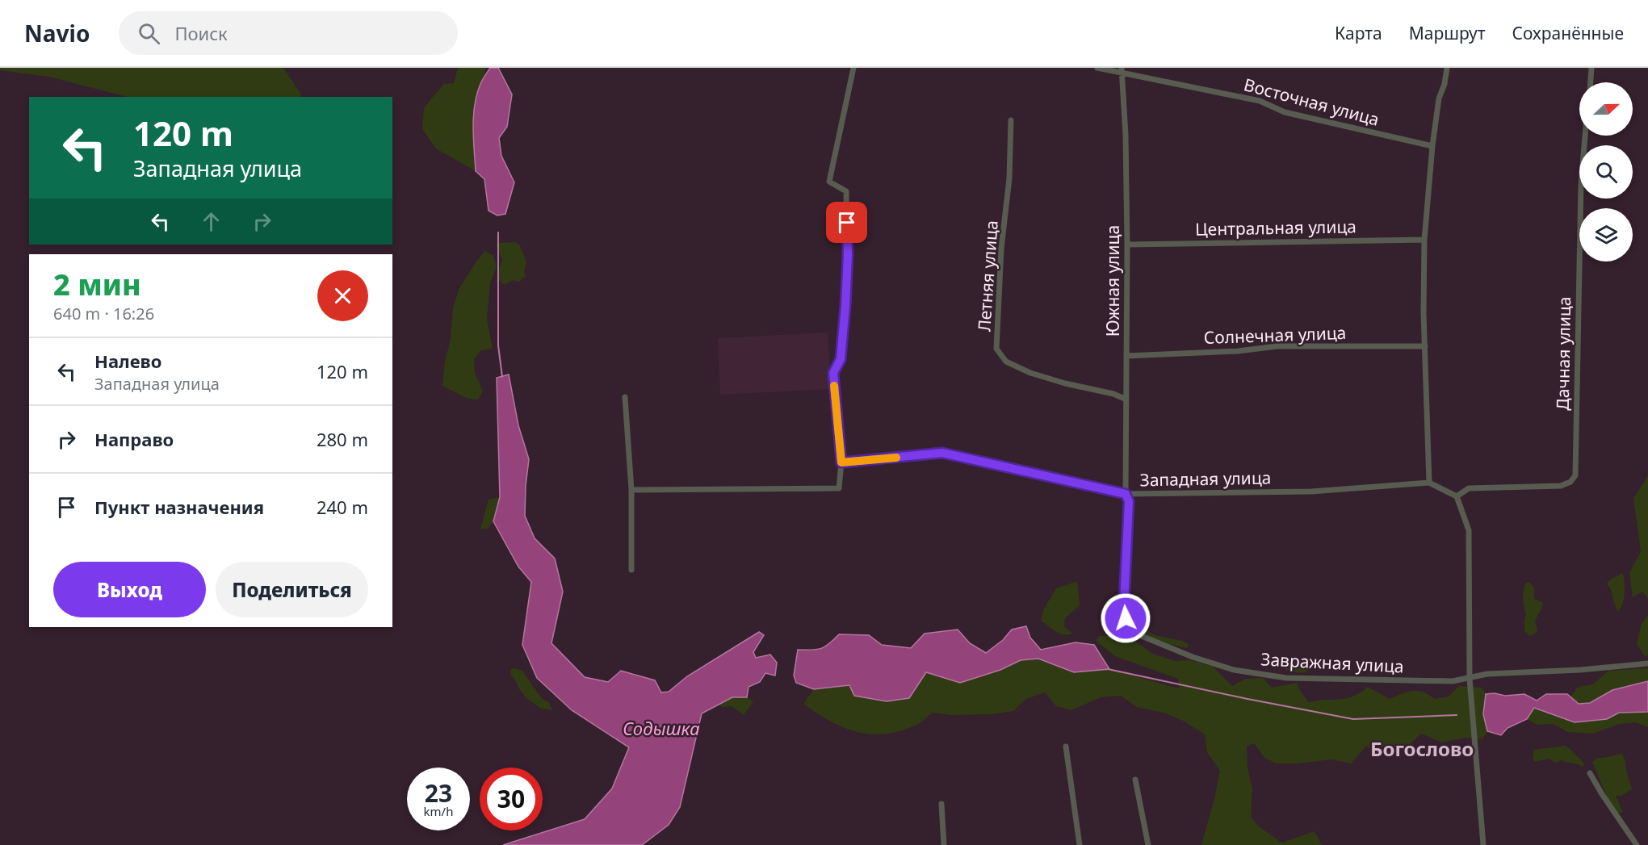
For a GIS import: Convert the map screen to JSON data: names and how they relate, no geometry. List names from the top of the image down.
{
  "streets": {
    "street": [
      "Восточная улица",
      "Центральная улица",
      "Летняя улица",
      "Южная улица",
      "Солнечная улица",
      "Дачная улица",
      "Западная улица",
      "Завражная улица"
    ]
  },
  "crossings": [
    ["Восточная улица", "Южная улица"],
    ["Центральная улица", "Южная улица"],
    ["Летняя улица", "Южная улица"],
    ["Южная улица", "Солнечная улица"],
    ["Южная улица", "Западная улица"],
    ["Южная улица", "Завражная улица"],
    ["Западная улица", "Завражная улица"]
  ],
  "districts": ["Богослово"],
  "water": ["Содышка"],
  "north": "right",
  "page": {
    "header": "Navio",
    "search": "Поиск",
    "nav": ["Карта", "Маршрут", "Сохранённые"],
    "turn": ["120 m", "Западная улица"],
    "heading": ["2 мин", "640 m · 16:26"],
    "list": [
      {
        "name": "Налево",
        "note": "Западная улица",
        "value": "120 m"
      },
      {
        "name": "Направо",
        "value": "280 m"
      },
      {
        "name": "Пункт назначения",
        "value": "240 m"
      }
    ],
    "buttons": ["Выход", "Поделиться"],
    "speed": "23 km/h",
    "limit": "30"
  }
}
